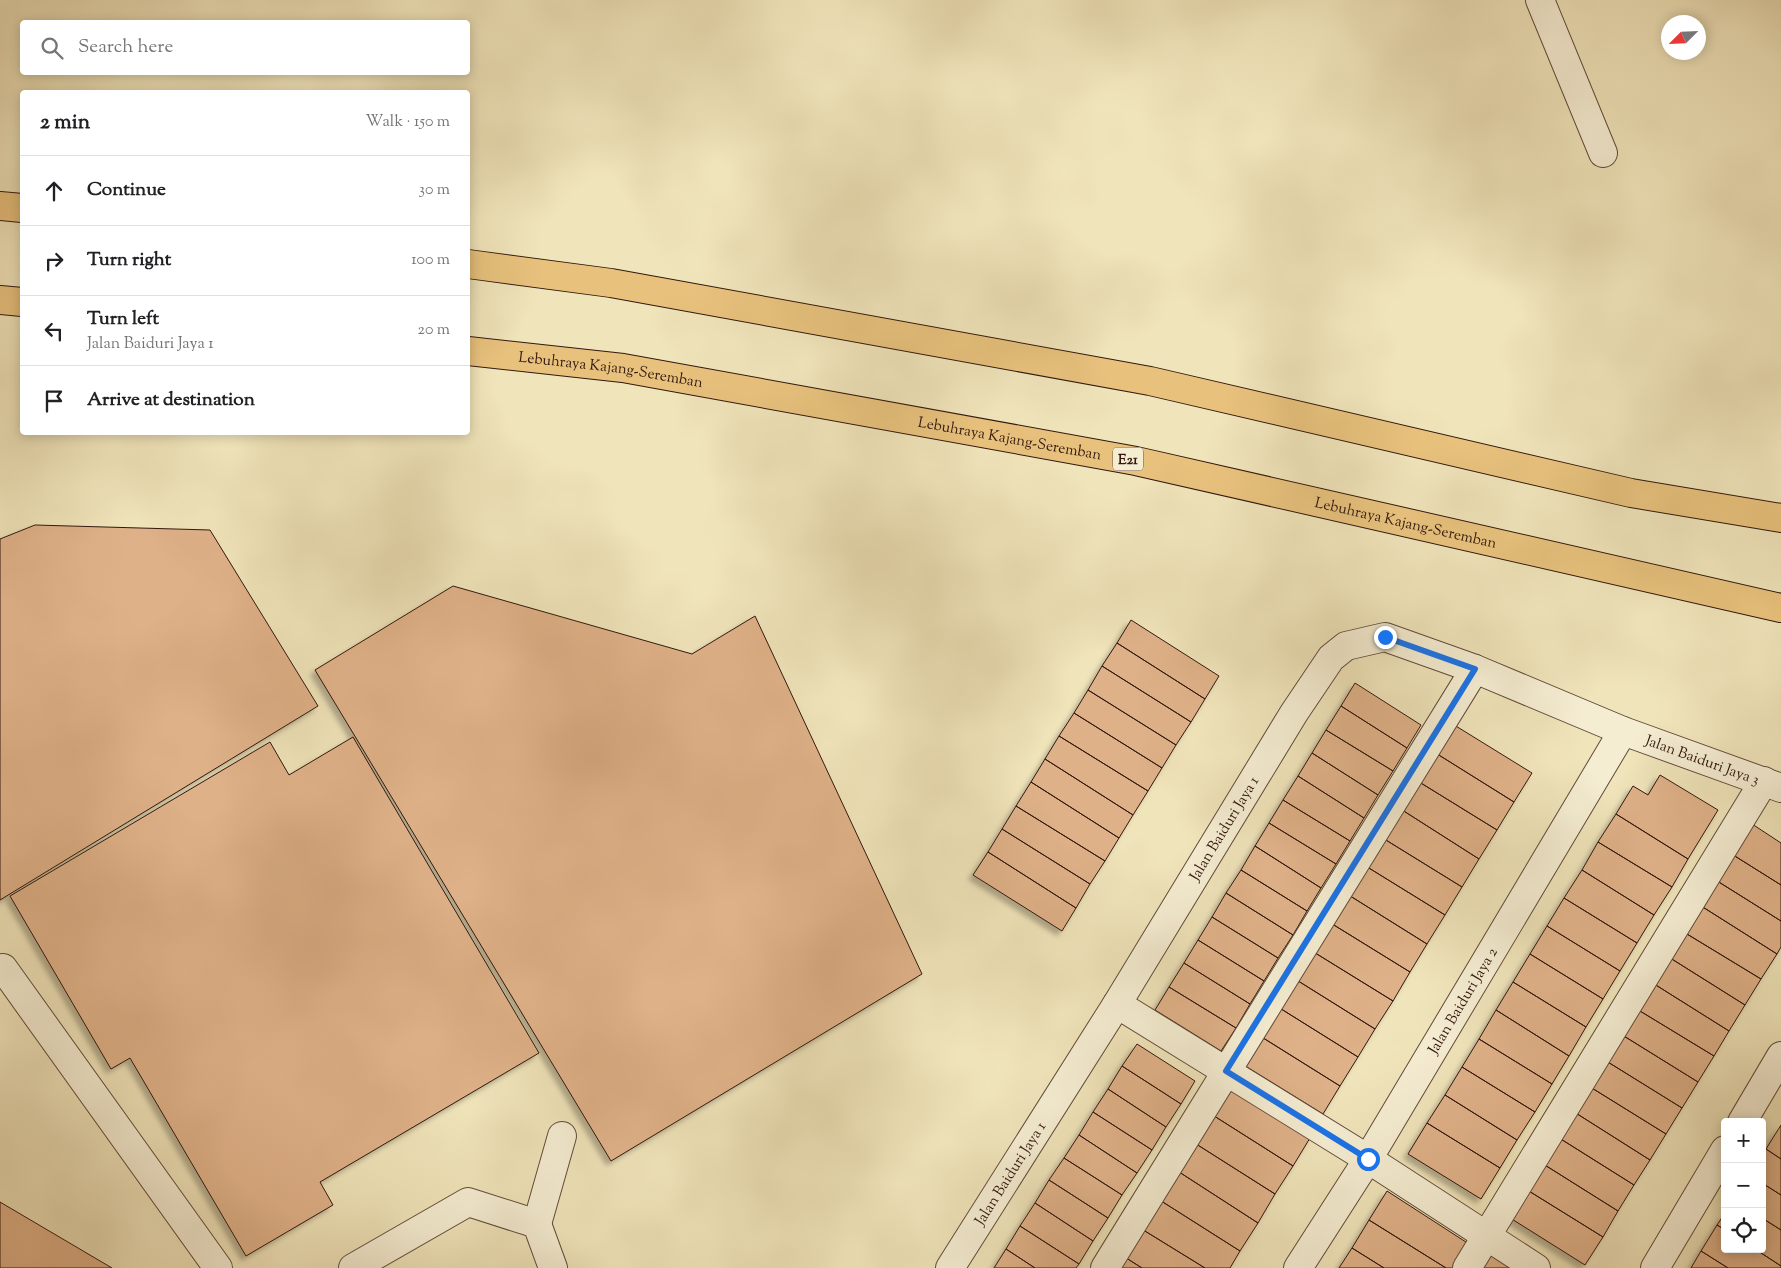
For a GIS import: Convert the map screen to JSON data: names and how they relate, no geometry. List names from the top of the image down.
{
  "streets": {
    "highway": ["Lebuhraya Kajang-Seremban", "E21"],
    "street": ["Jalan Baiduri Jaya 3", "Jalan Baiduri Jaya 1", "Jalan Baiduri Jaya 2"]
  },
  "crossings": [
    ["Jalan Baiduri Jaya 3", "Jalan Baiduri Jaya 1"],
    ["Jalan Baiduri Jaya 3", "Jalan Baiduri Jaya 2"],
    ["Jalan Baiduri Jaya 1", "Jalan Baiduri Jaya 2"]
  ],
  "north": "bottom left",
  "page": {
    "search": "Search here",
    "heading": ["2 min", "Walk · 150 m"],
    "list": [
      ["Continue", "30 m"],
      ["Turn right", "100 m"],
      ["Turn left", "Jalan Baiduri Jaya 1", "20 m"],
      "Arrive at destination"
    ],
    "map_buttons": ["+", "−"]
  }
}
